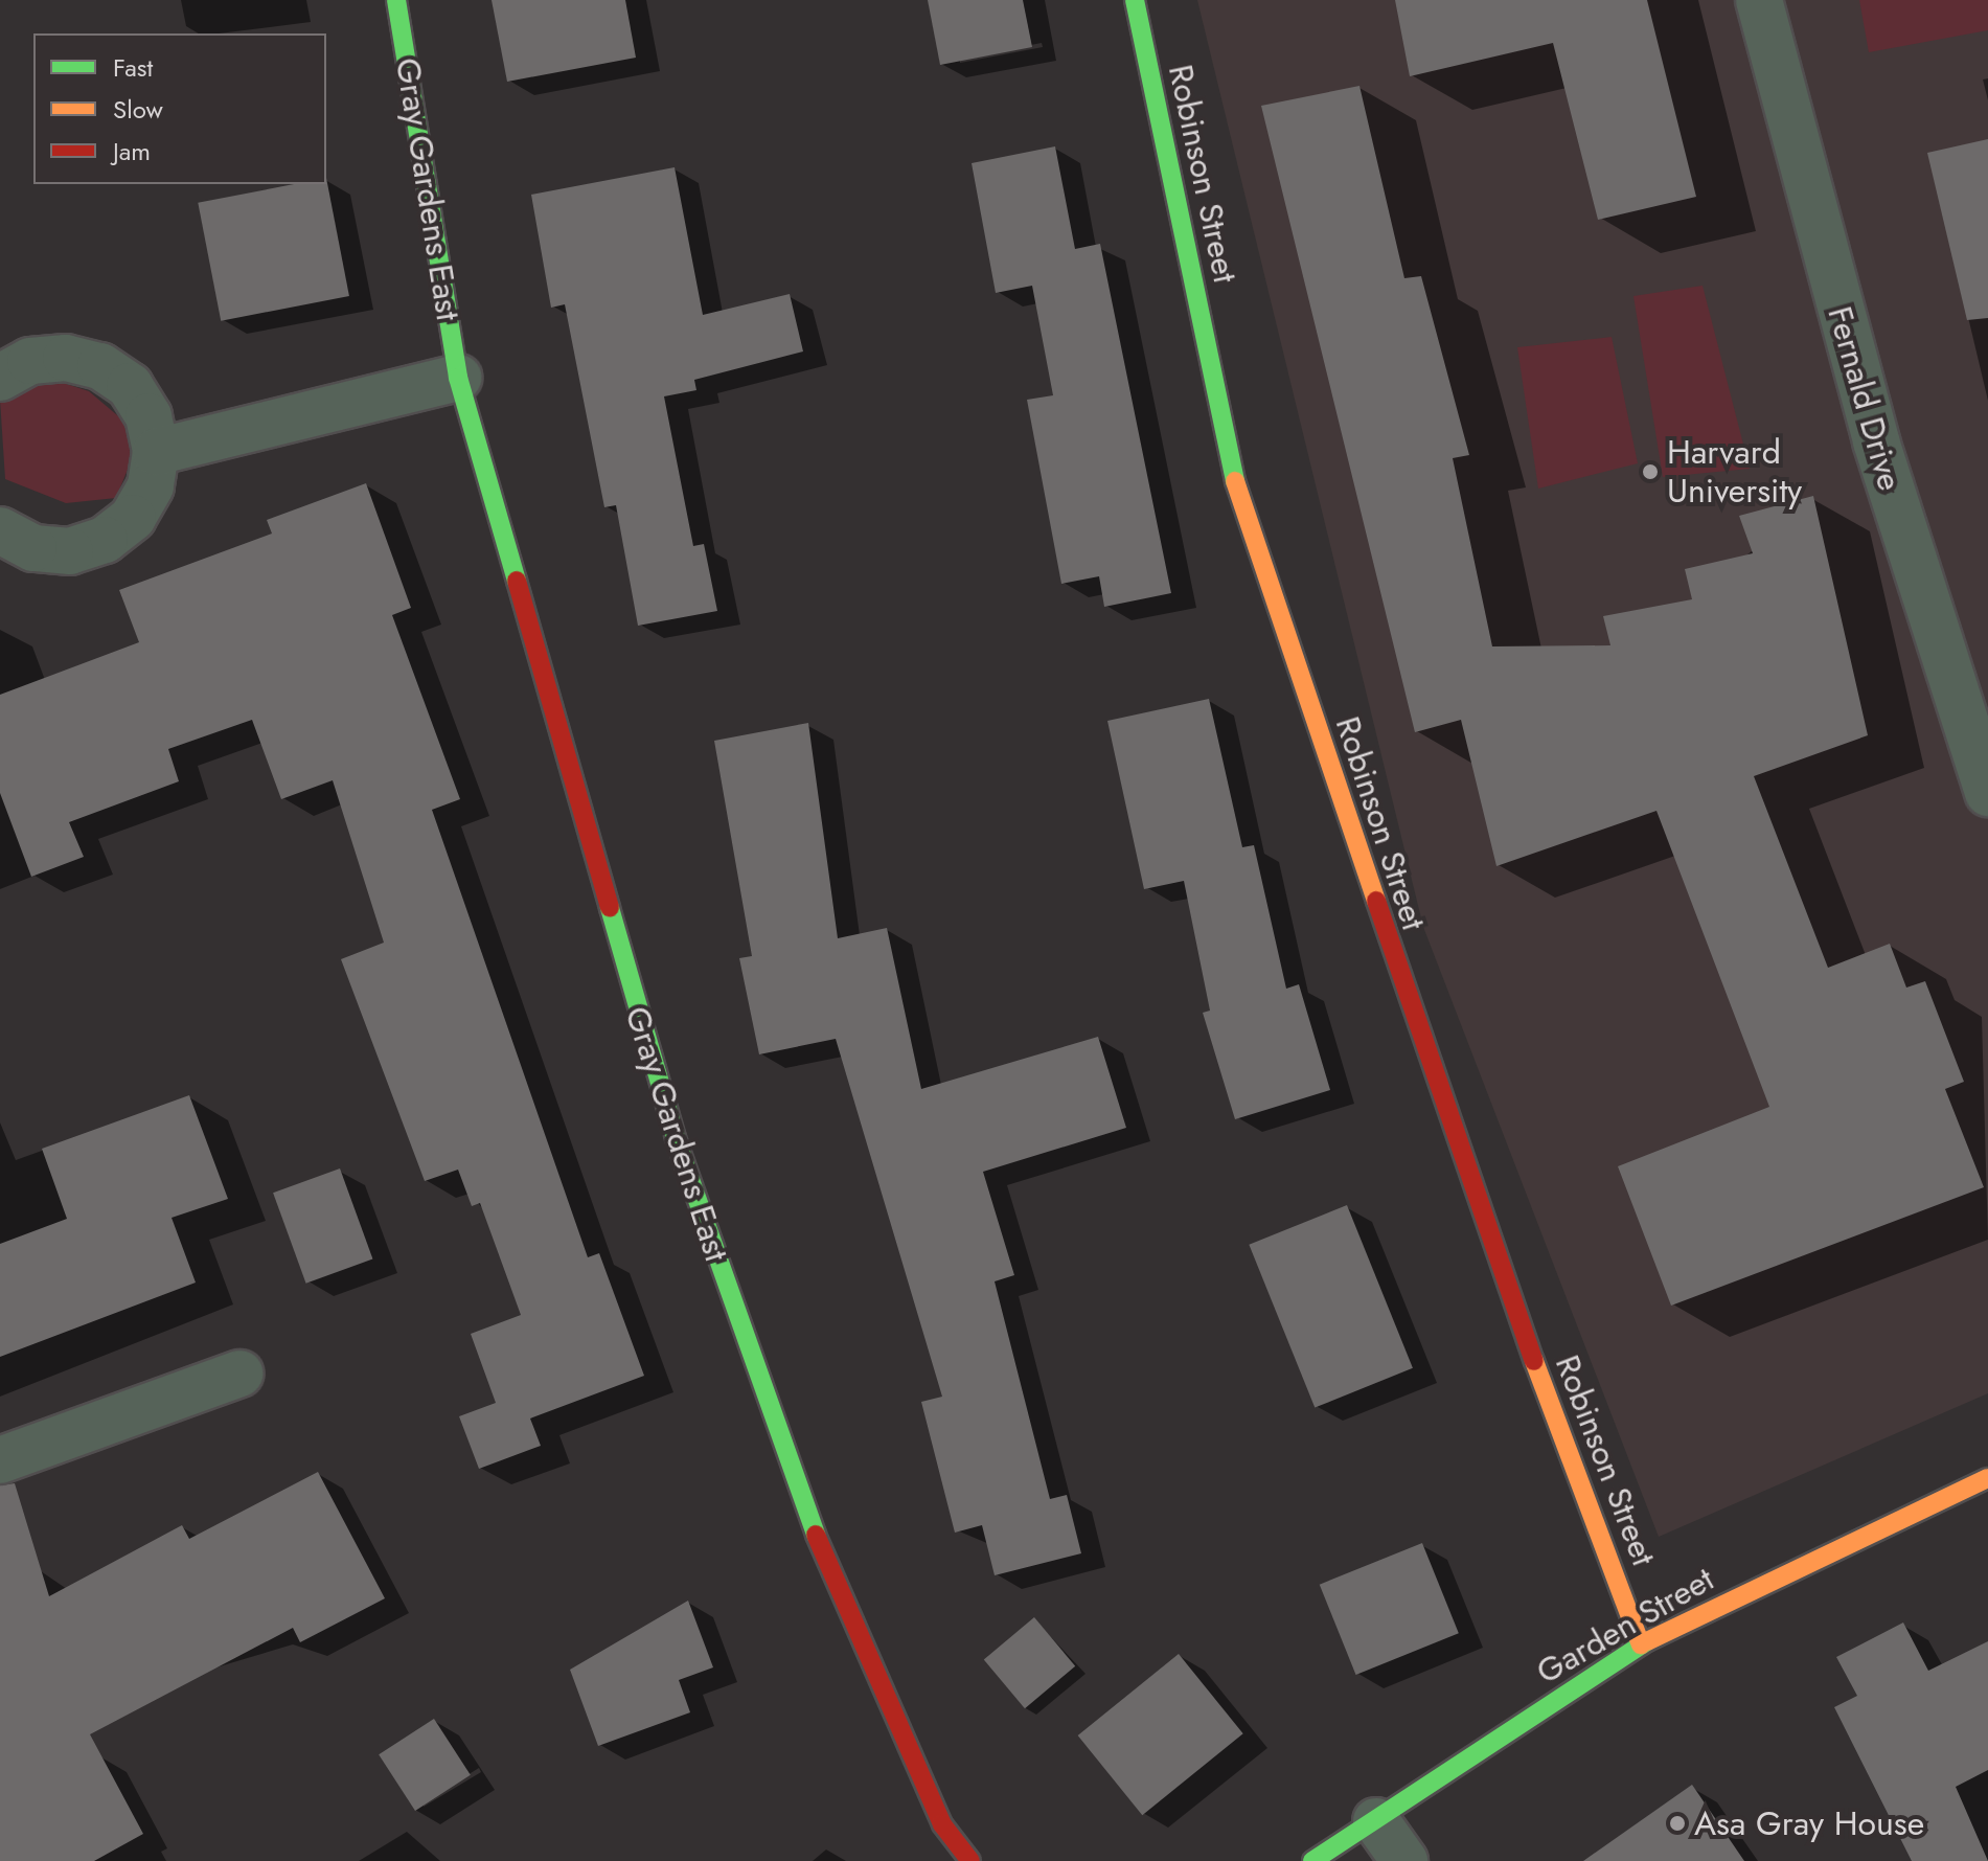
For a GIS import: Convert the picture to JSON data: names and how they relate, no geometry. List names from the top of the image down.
{
  "streets": {
    "street": [
      "Robinson Street",
      "Gray Gardens East",
      "Fernald Drive",
      "Garden Street"
    ]
  },
  "crossings": [
    ["Robinson Street", "Garden Street"]
  ],
  "places": ["Harvard University", "Asa Gray House"],
  "legend": ["Fast", "Slow", "Jam"]
}
